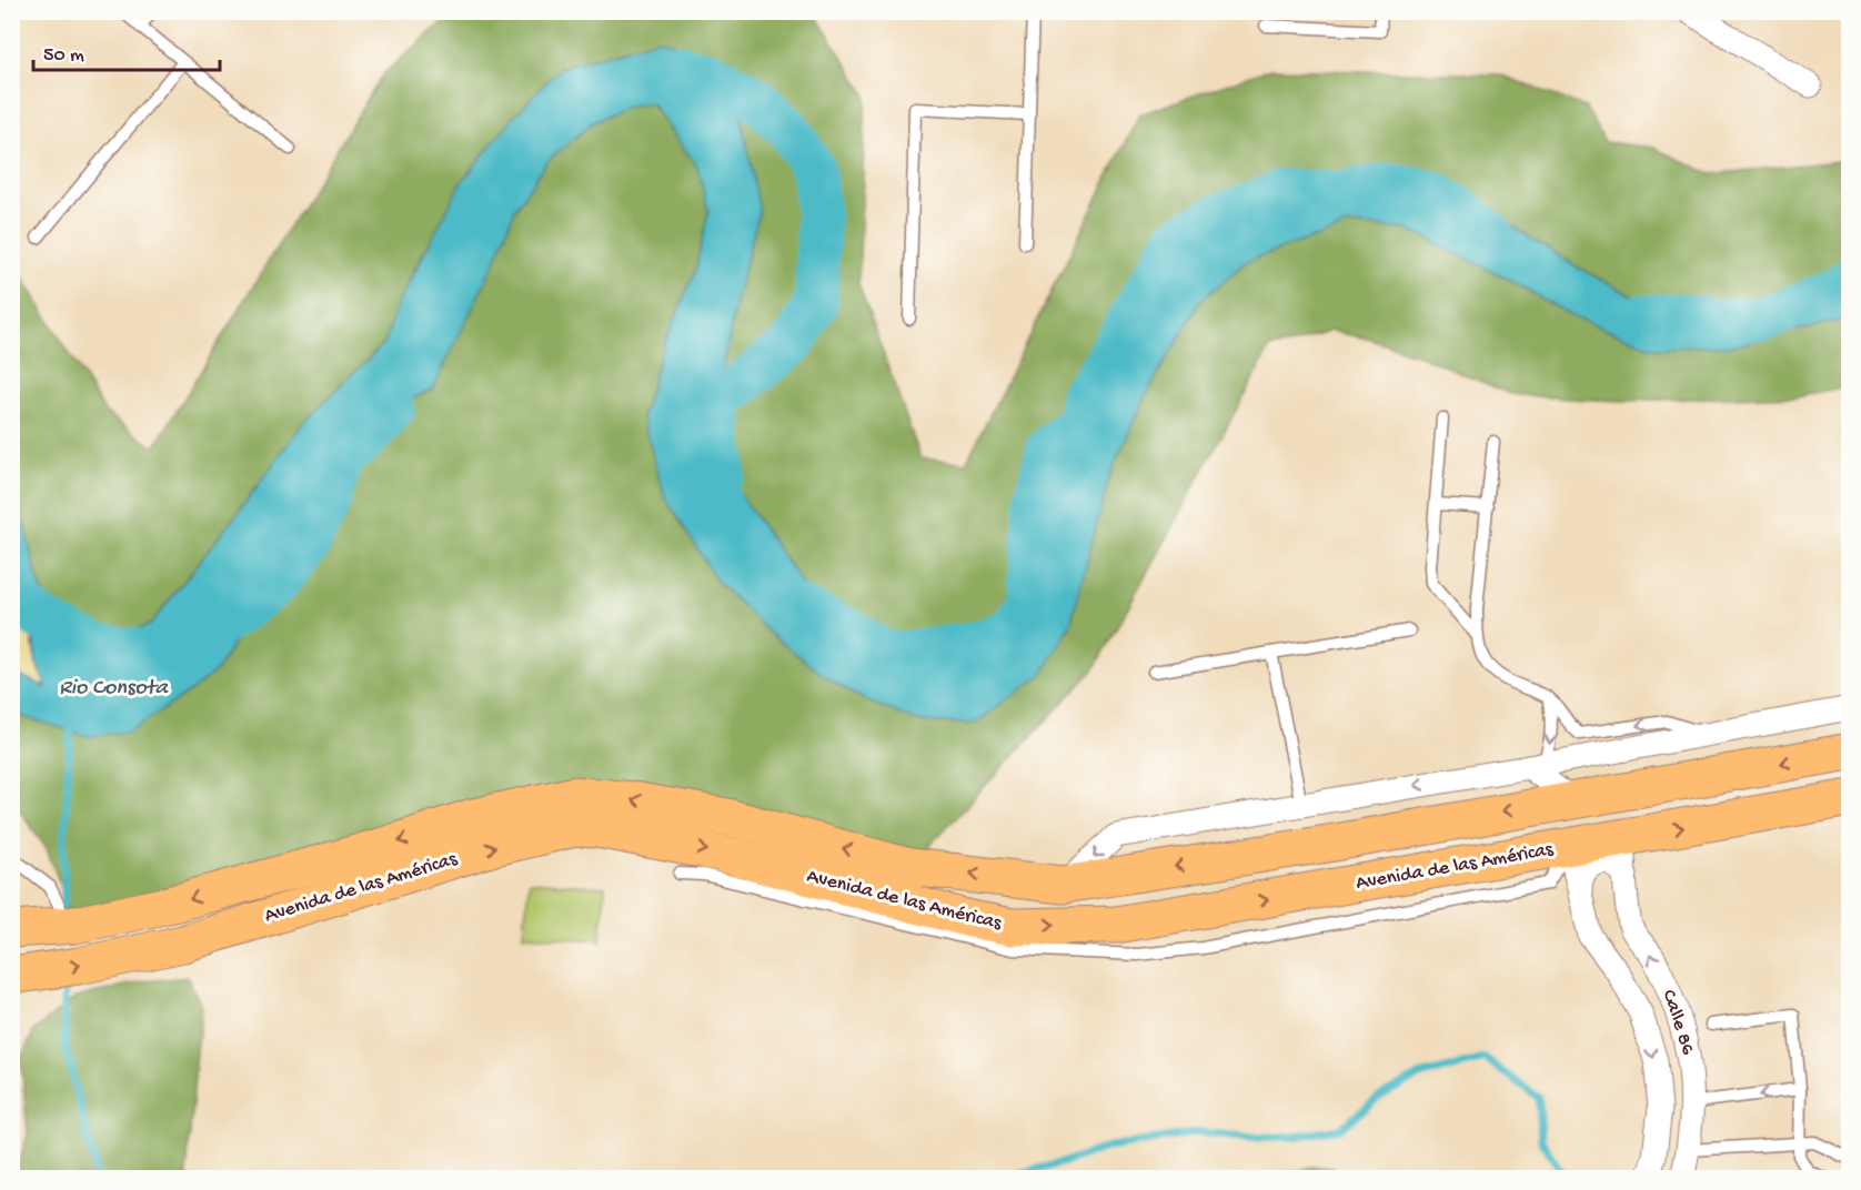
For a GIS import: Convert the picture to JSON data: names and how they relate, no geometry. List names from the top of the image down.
{
  "streets": {
    "main road": ["Avenida de las Américas"],
    "street": ["Calle 86"]
  },
  "crossings": [
    ["Avenida de las Américas", "Calle 86"]
  ],
  "water": ["Rio Consota"],
  "scale_bar": "50 m"
}
